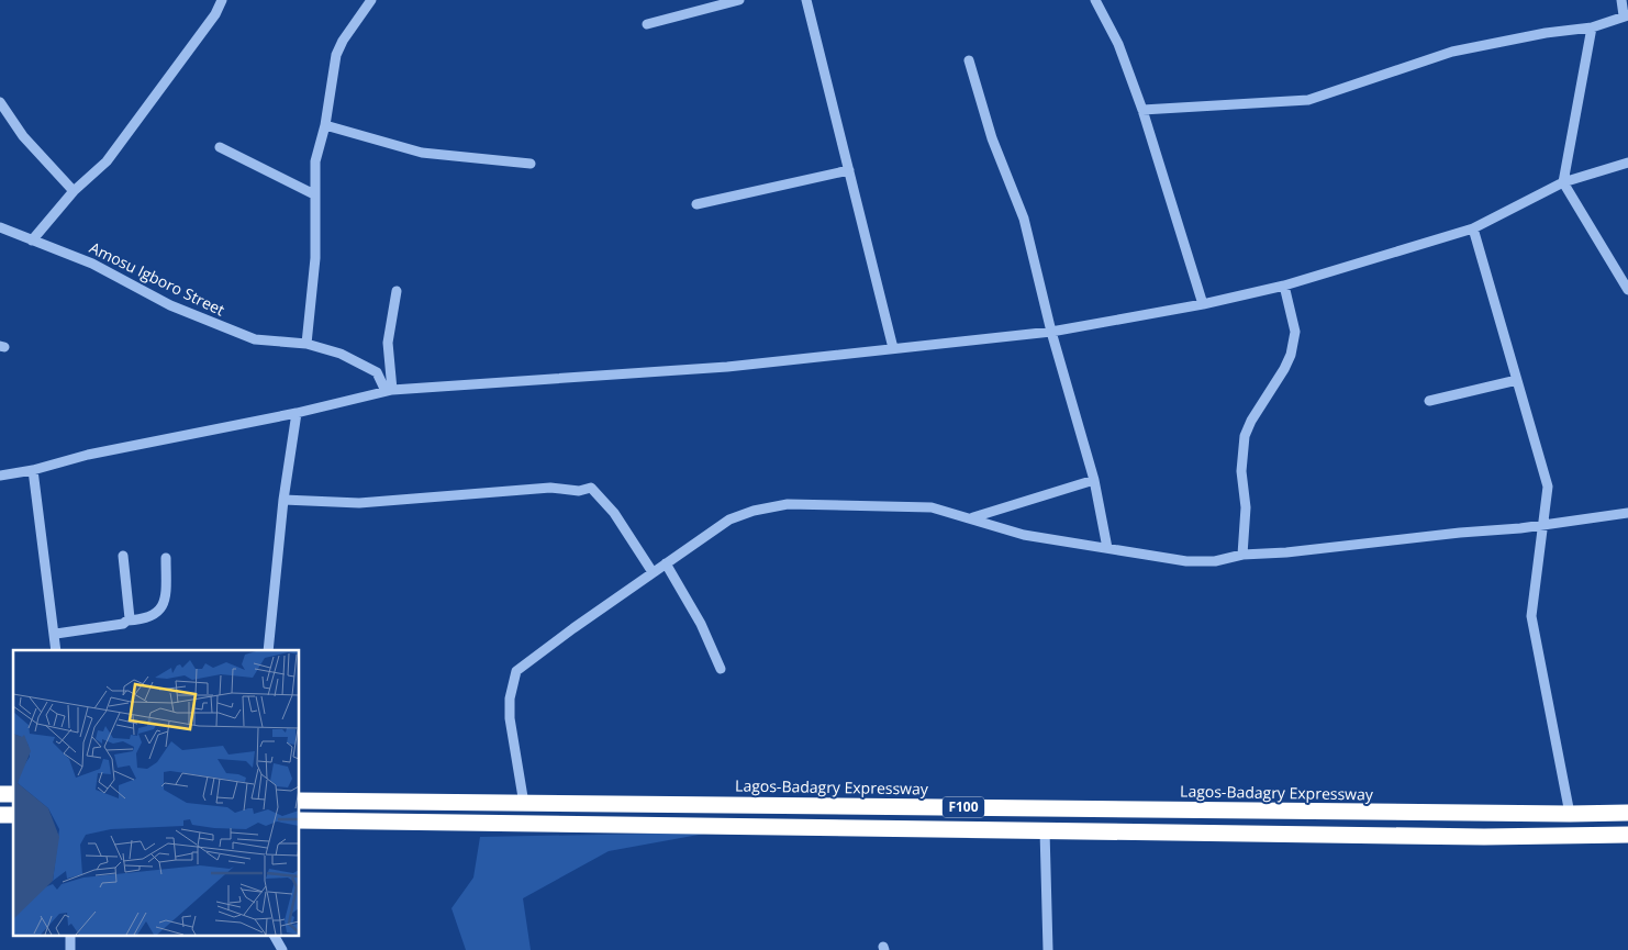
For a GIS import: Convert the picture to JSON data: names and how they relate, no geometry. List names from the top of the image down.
{
  "streets": {
    "highway": ["Lagos-Badagry Expressway", "F100"],
    "street": ["Amosu Igboro Street"]
  }
}
